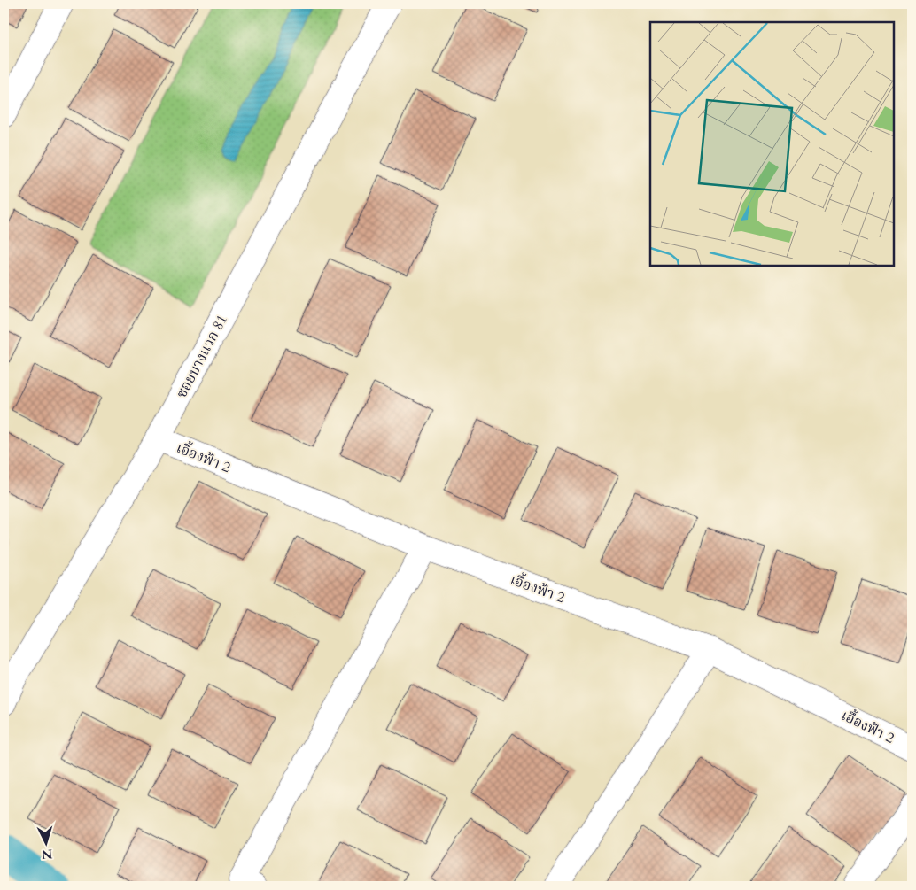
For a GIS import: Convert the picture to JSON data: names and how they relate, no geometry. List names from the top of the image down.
{
  "streets": {
    "street": ["ซอยบางแวก 81", "เอื้องฟ้า 2"]
  },
  "crossings": [
    ["ซอยบางแวก 81", "เอื้องฟ้า 2"]
  ],
  "north": "bottom"
}
